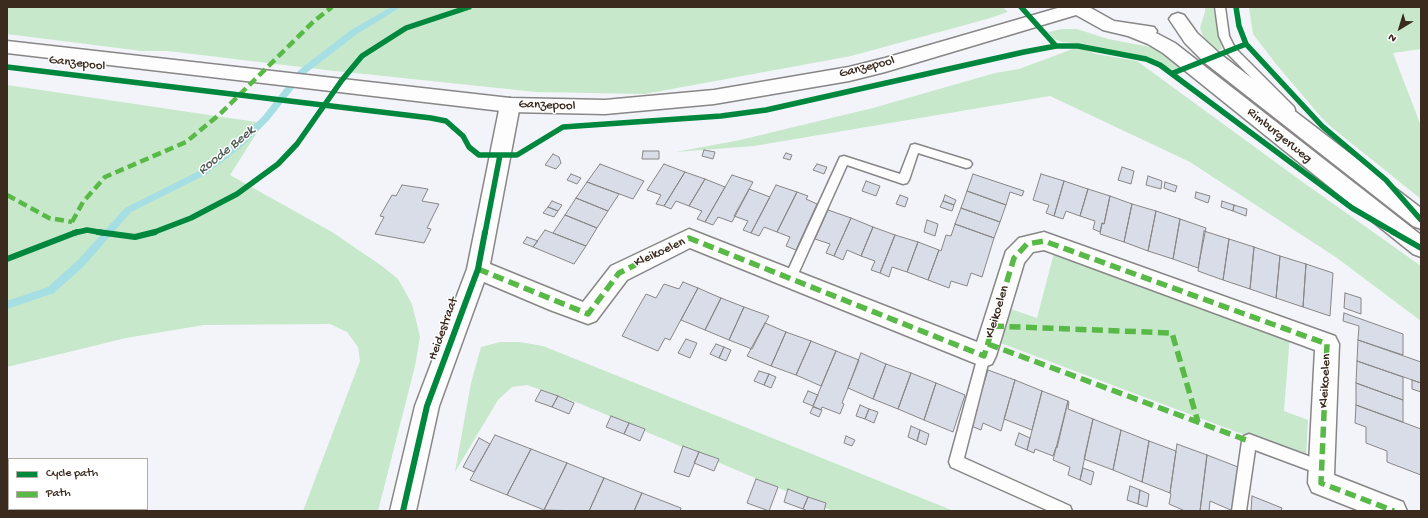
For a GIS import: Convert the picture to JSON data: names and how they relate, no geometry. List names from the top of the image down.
{
  "streets": {
    "main road": [
      "Ganzepool",
      "Rimburgerweg",
      "Kleikoelen",
      "Heidestraat"
    ]
  },
  "crossings": [
    ["Ganzepool", "Heidestraat"],
    ["Kleikoelen", "Heidestraat"]
  ],
  "water": ["Roode Beek"],
  "legend": ["Cycle path", "Path"],
  "north": "bottom left"
}
